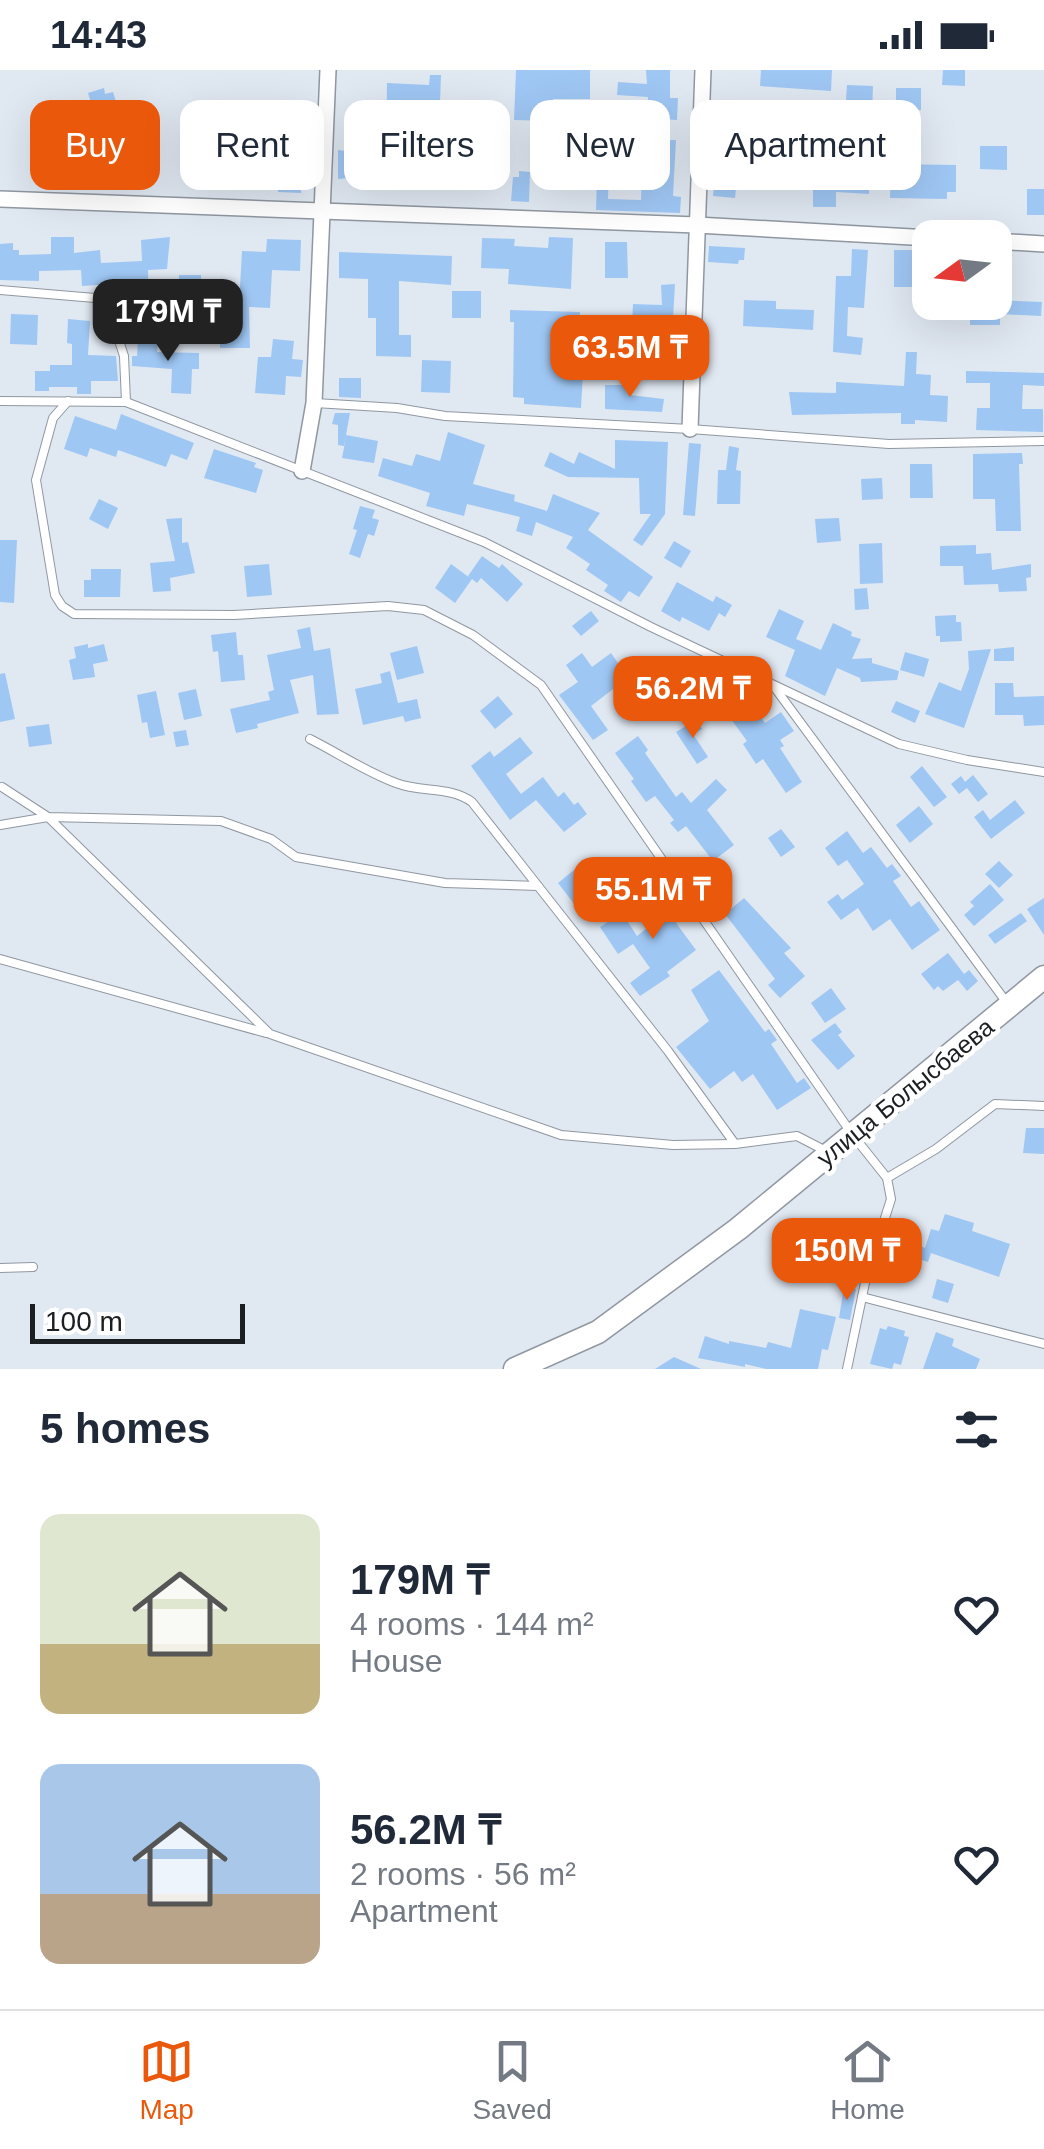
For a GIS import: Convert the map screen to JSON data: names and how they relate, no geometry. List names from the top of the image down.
{
  "streets": {
    "street": ["улица Болысбаева"]
  },
  "scale_bar": "100 m",
  "north": "left",
  "page": {
    "status": "14:43",
    "chip": [
      "Buy",
      "Rent",
      "Filters",
      "New",
      "Apartment"
    ],
    "price": [
      "179M ₸",
      "63.5M ₸",
      "56.2M ₸",
      "55.1M ₸",
      "150M ₸"
    ],
    "scale": "100 m",
    "heading": "5 homes",
    "list": [
      {
        "name": "179M ₸",
        "note": "4 rooms · 144 m² · House"
      },
      {
        "name": "56.2M ₸",
        "note": "2 rooms · 56 m² · Apartment"
      }
    ],
    "tabs": ["Map", "Saved", "Home"]
  }
}
